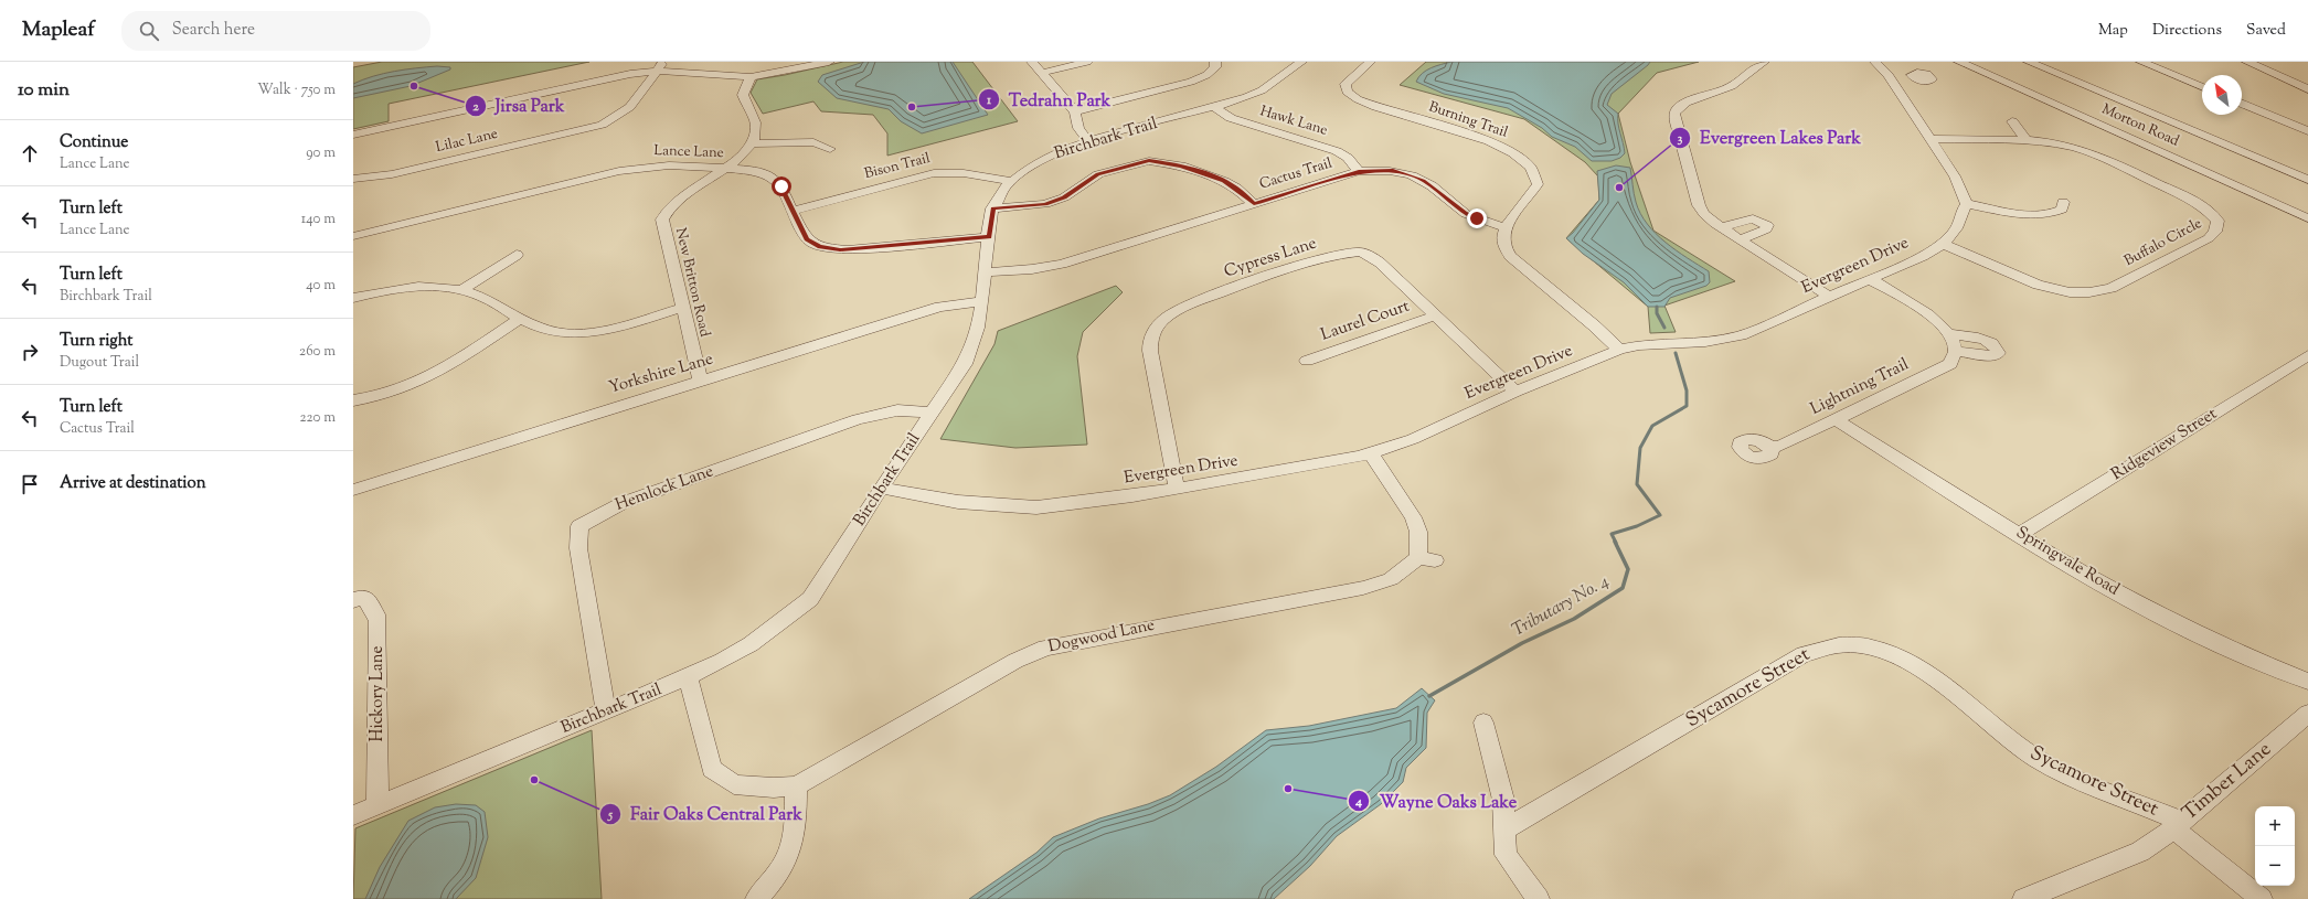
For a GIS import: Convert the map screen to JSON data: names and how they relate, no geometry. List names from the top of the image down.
{
  "streets": {
    "street": [
      "Burning Trail",
      "Hawk Lane",
      "Morton Road",
      "Birchbark Trail",
      "Lilac Lane",
      "Lance Lane",
      "Bison Trail",
      "Cactus Trail",
      "Buffalo Circle",
      "Cypress Lane",
      "Evergreen Drive",
      "New Britton Road",
      "Laurel Court",
      "Yorkshire Lane",
      "Lightning Trail",
      "Ridgeview Street",
      "Hemlock Lane",
      "Springvale Road",
      "Dogwood Lane",
      "Sycamore Street",
      "Hickory Lane",
      "Timber Lane"
    ]
  },
  "crossings": [
    ["Burning Trail", "Cactus Trail"],
    ["Hawk Lane", "Birchbark Trail"],
    ["Hawk Lane", "Cactus Trail"],
    ["Birchbark Trail", "Lance Lane"],
    ["Birchbark Trail", "Bison Trail"],
    ["Birchbark Trail", "Cactus Trail"],
    ["Birchbark Trail", "Evergreen Drive"],
    ["Birchbark Trail", "Yorkshire Lane"],
    ["Birchbark Trail", "Hemlock Lane"],
    ["Birchbark Trail", "Dogwood Lane"],
    ["Birchbark Trail", "Hickory Lane"],
    ["Lance Lane", "Bison Trail"],
    ["Lance Lane", "New Britton Road"],
    ["Buffalo Circle", "Evergreen Drive"],
    ["Cypress Lane", "Evergreen Drive"],
    ["Cypress Lane", "Laurel Court"],
    ["Evergreen Drive", "Dogwood Lane"],
    ["New Britton Road", "Yorkshire Lane"],
    ["Lightning Trail", "Springvale Road"],
    ["Ridgeview Street", "Springvale Road"],
    ["Sycamore Street", "Timber Lane"]
  ],
  "water": ["Tributary No. 4"],
  "places": [
    "Jirsa Park",
    "Tedrahn Park",
    "Evergreen Lakes Park",
    "Fair Oaks Central Park",
    "Wayne Oaks Lake"
  ],
  "north": "top left",
  "page": {
    "header": "Mapleaf",
    "search": "Search here",
    "nav": ["Map", "Directions", "Saved"],
    "heading": ["10 min", "Walk · 750 m"],
    "list": [
      ["Continue", "Lance Lane", "90 m"],
      ["Turn left", "Lance Lane", "140 m"],
      ["Turn left", "Birchbark Trail", "40 m"],
      ["Turn right", "Dugout Trail", "260 m"],
      ["Turn left", "Cactus Trail", "220 m"],
      "Arrive at destination"
    ],
    "map_buttons": ["+", "−"]
  }
}
